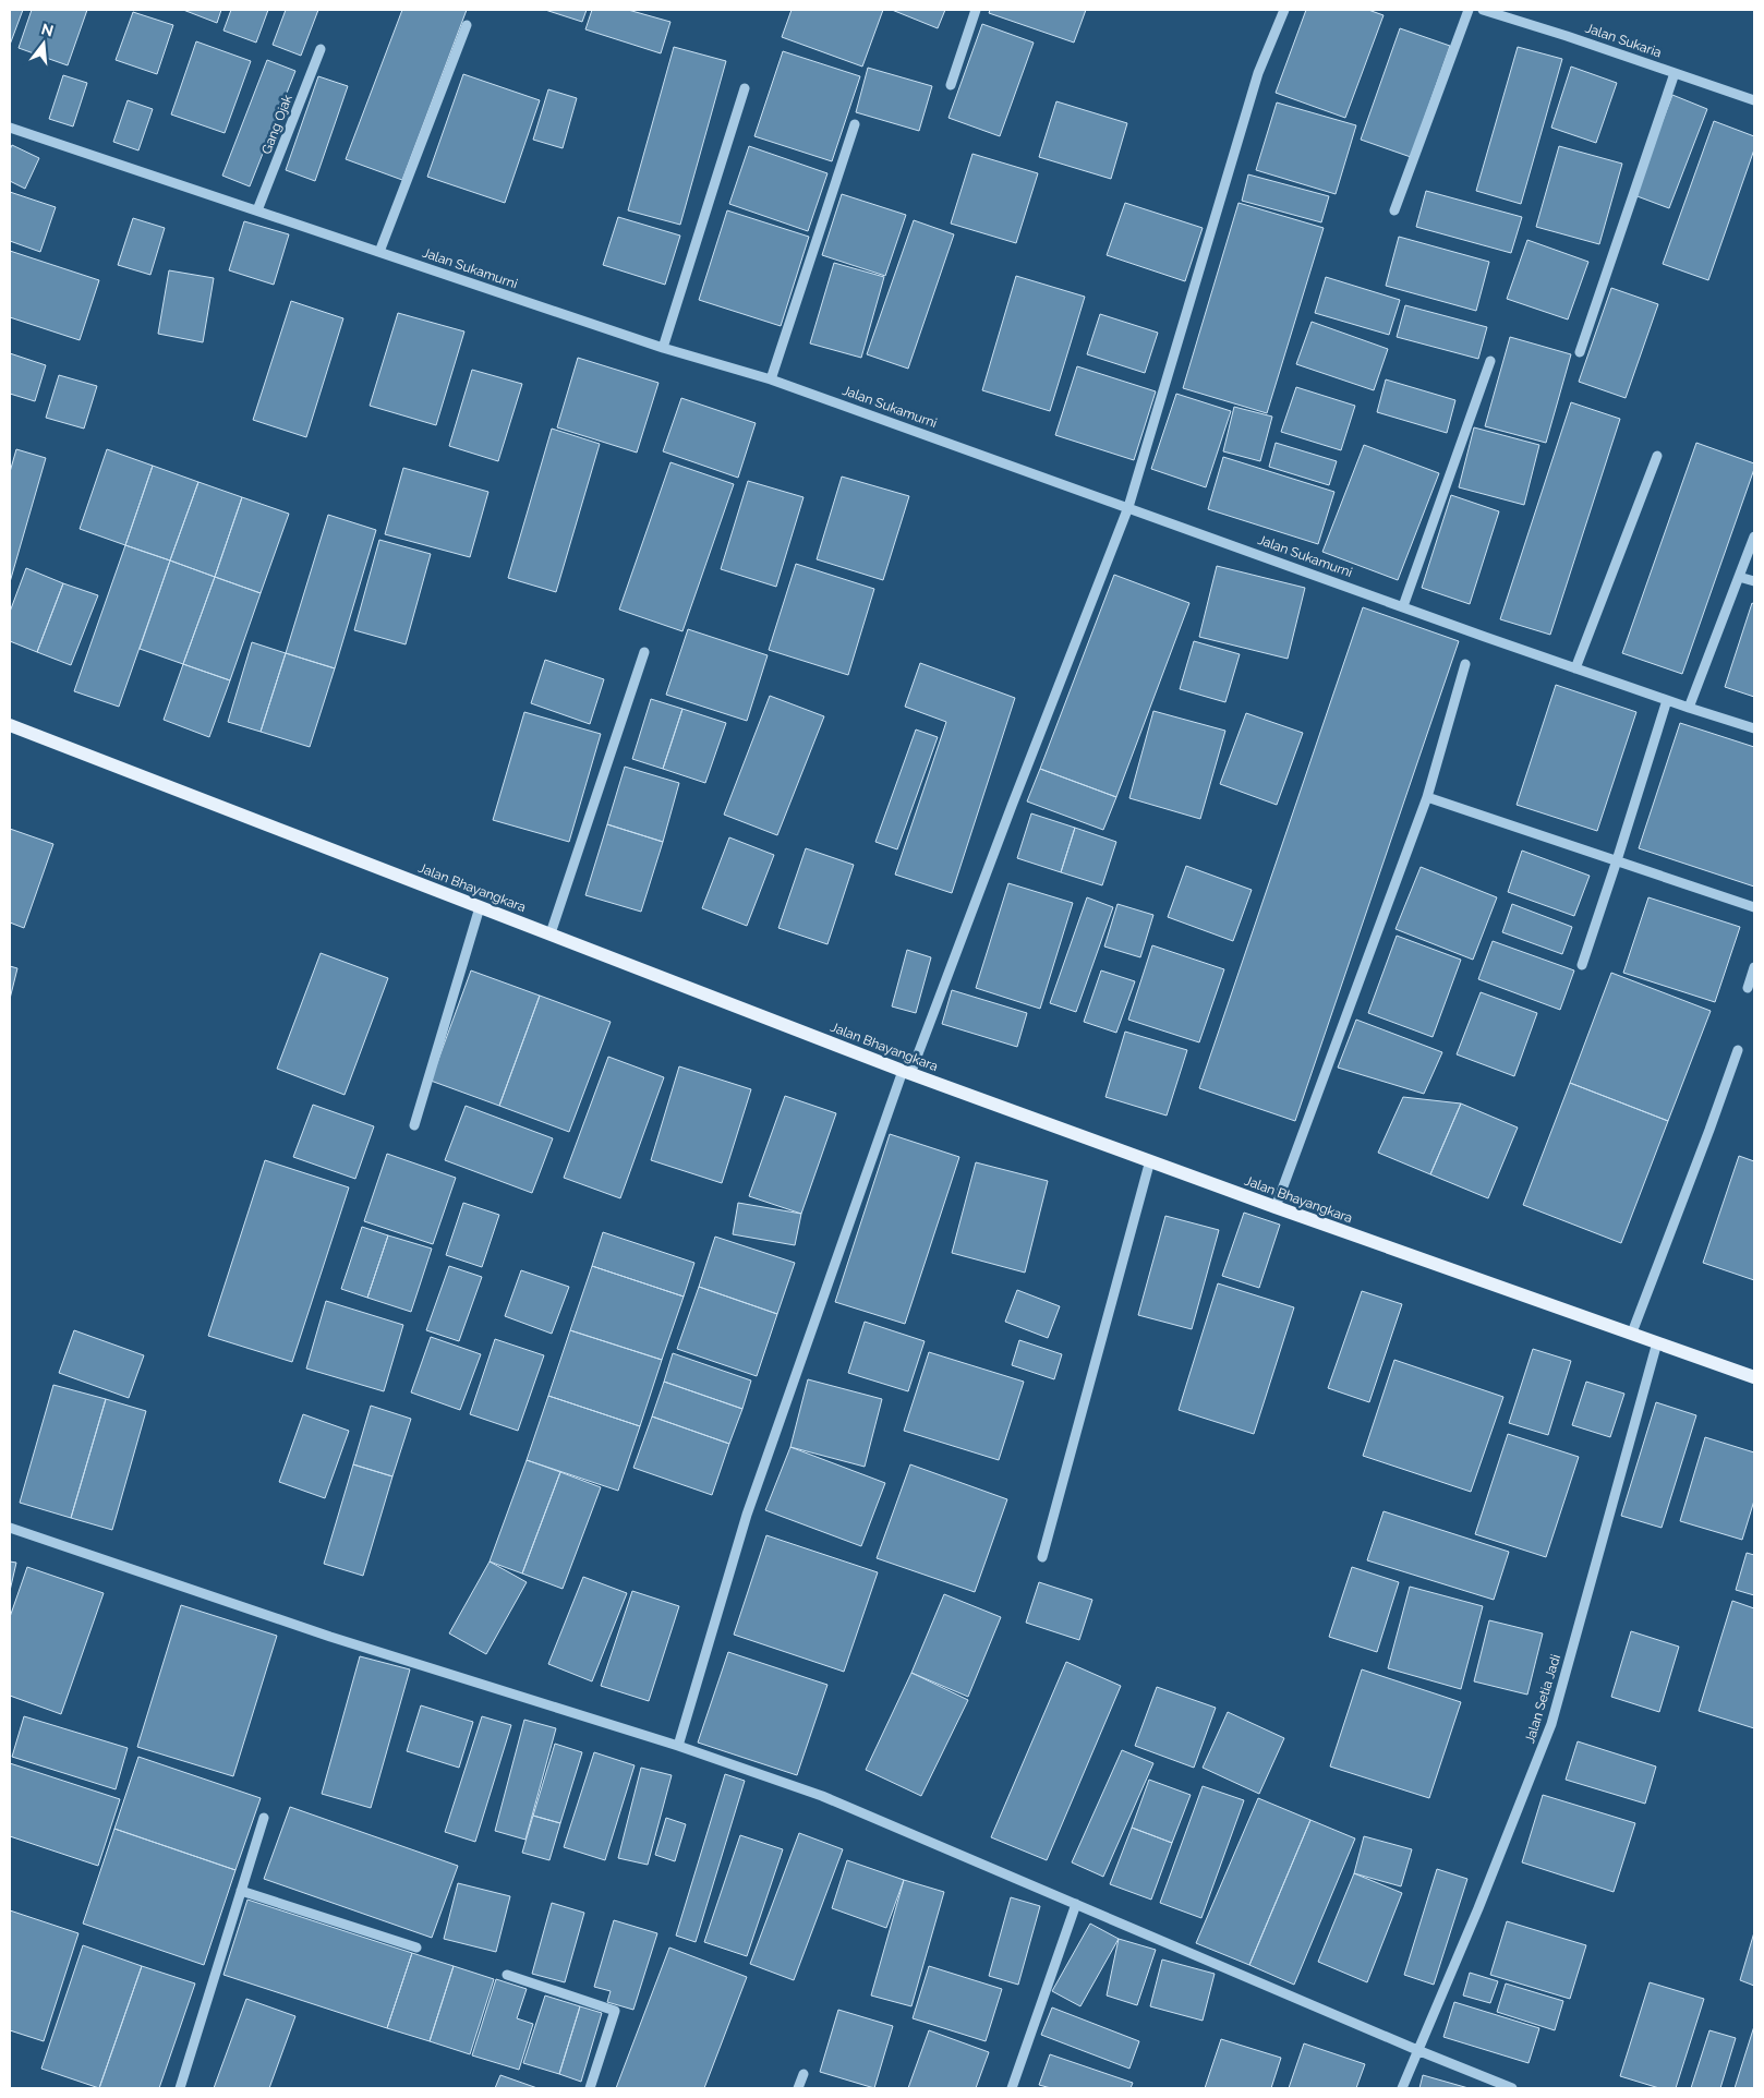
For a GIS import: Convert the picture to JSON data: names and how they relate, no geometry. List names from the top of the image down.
{
  "streets": {
    "main road": ["Jalan Bhayangkara"],
    "street": [
      "Jalan Sukaria",
      "Gang Ojak",
      "Jalan Sukamurni",
      "Jalan Setia Jadi"
    ]
  },
  "crossings": [
    ["Gang Ojak", "Jalan Sukamurni"],
    ["Jalan Bhayangkara", "Jalan Setia Jadi"]
  ],
  "north": "top"
}
